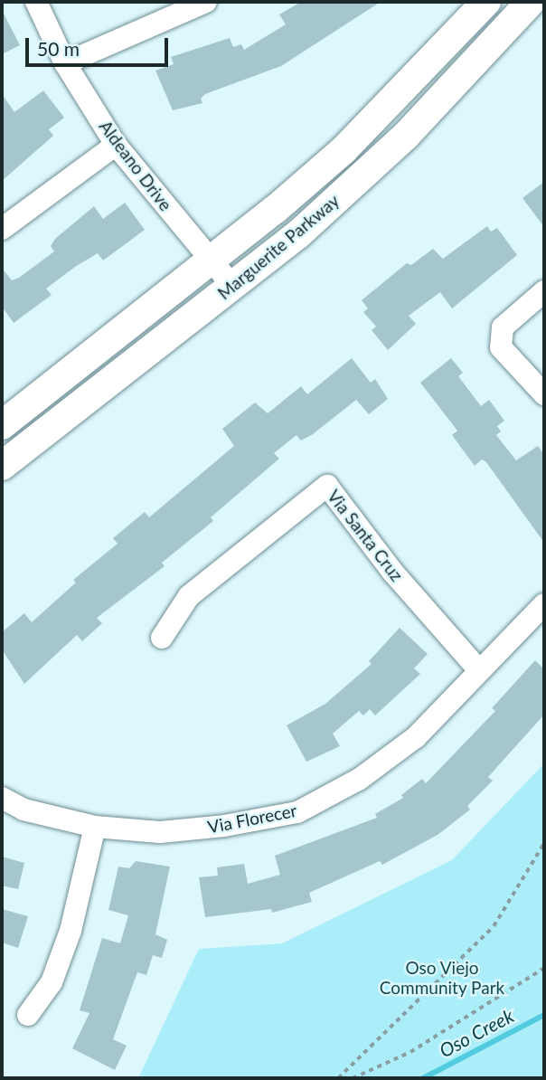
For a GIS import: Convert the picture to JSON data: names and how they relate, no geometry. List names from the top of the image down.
{
  "streets": {
    "main road": ["Marguerite Parkway"],
    "street": ["Aldeano Drive", "Via Santa Cruz", "Via Florecer"]
  },
  "crossings": [
    ["Aldeano Drive", "Marguerite Parkway"],
    ["Via Santa Cruz", "Via Florecer"]
  ],
  "water": ["Oso Creek"],
  "parks": ["Oso Viejo Community Park"],
  "scale_bar": "50 m"
}
